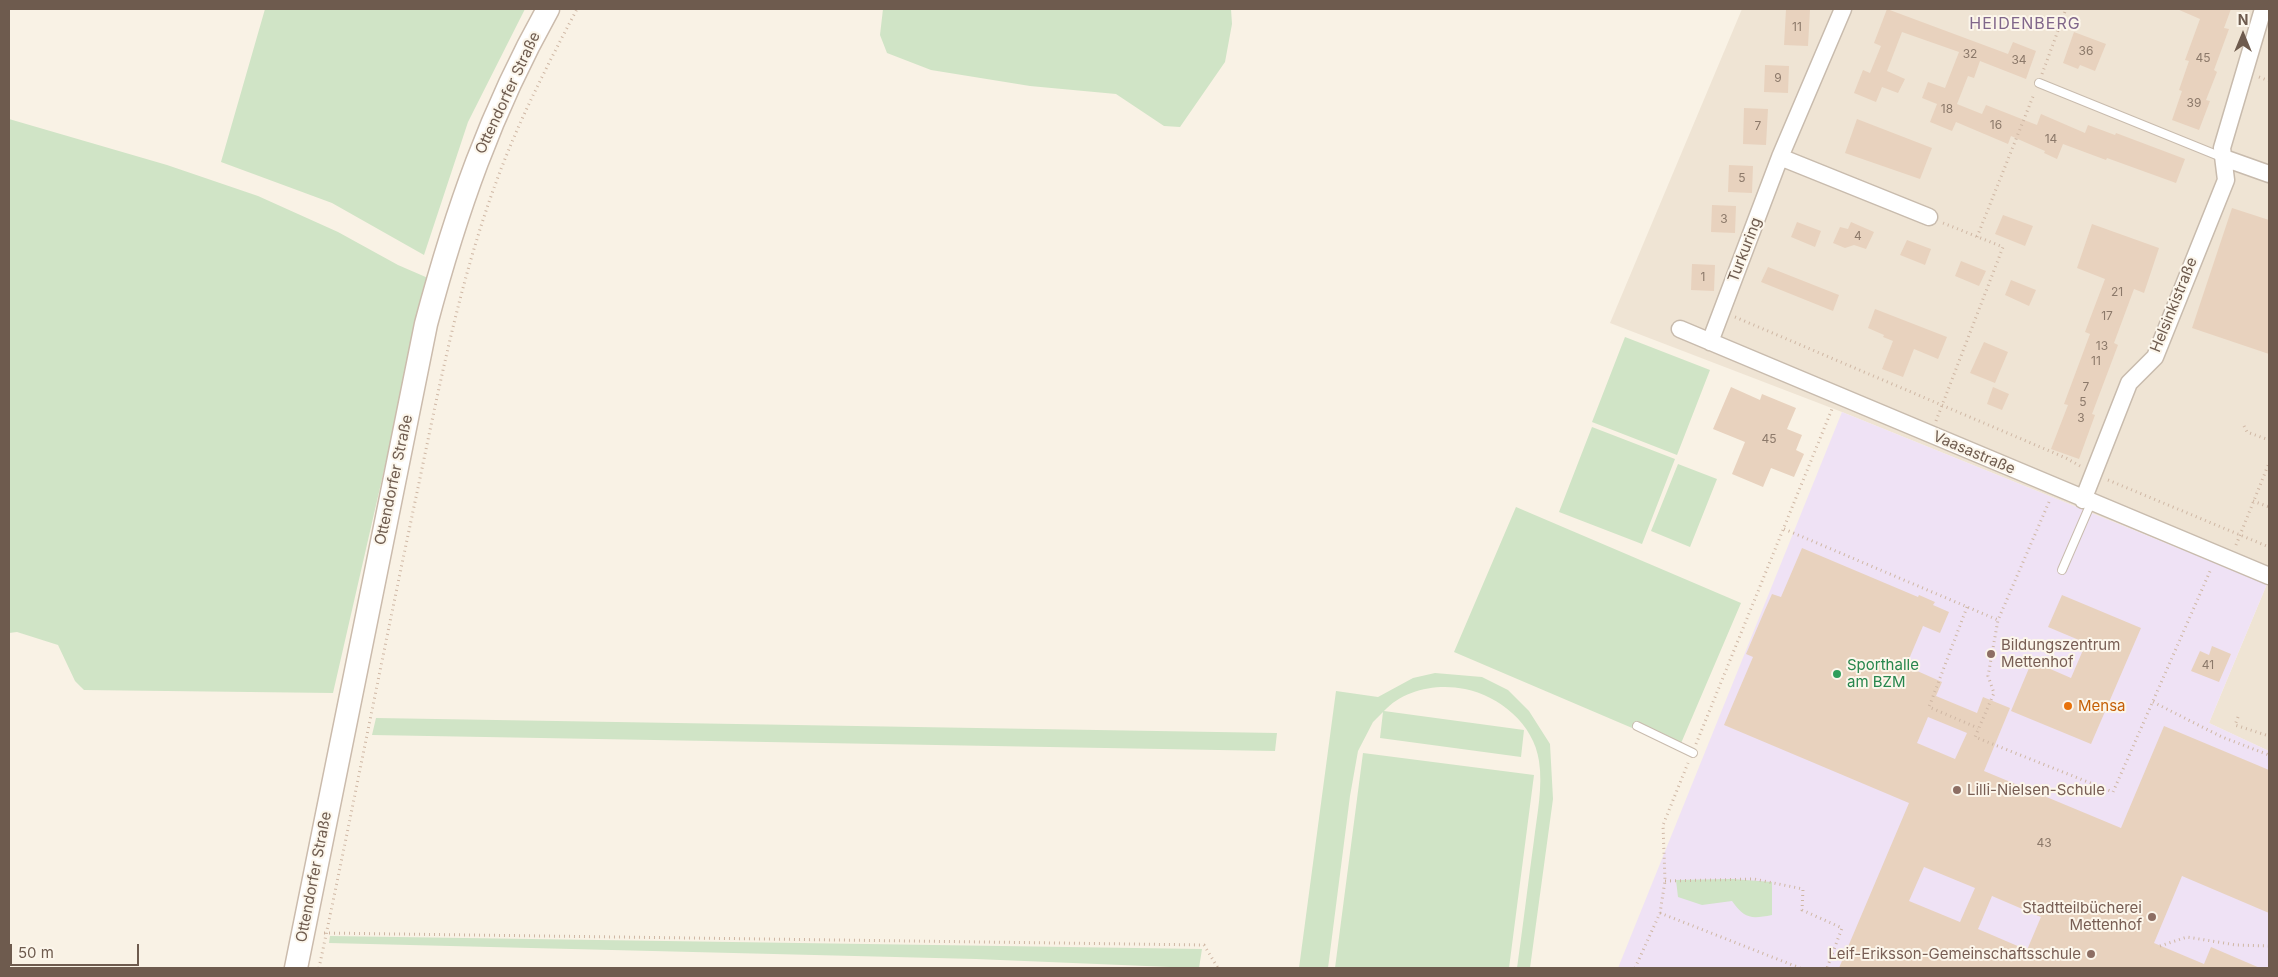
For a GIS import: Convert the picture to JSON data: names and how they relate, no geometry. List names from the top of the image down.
{
  "streets": {
    "street": [
      "Ottendorfer Straße",
      "Turkuring",
      "Helsinkistraße",
      "Vaasastraße"
    ]
  },
  "crossings": [
    ["Turkuring", "Vaasastraße"],
    ["Helsinkistraße", "Vaasastraße"]
  ],
  "districts": ["HEIDENBERG"],
  "places": [
    "Bildungszentrum Mettenhof",
    "Sporthalle am BZM",
    "Mensa",
    "Lilli-Nielsen-Schule",
    "Stadtteilbücherei Mettenhof",
    "Leif-Eriksson-Gemeinschaftsschule"
  ],
  "house_numbers": [
    "11",
    "36",
    "32",
    "45",
    "34",
    "9",
    "39",
    "18",
    "16",
    "7",
    "14",
    "5",
    "3",
    "4",
    "1",
    "21",
    "17",
    "13",
    "11",
    "7",
    "5",
    "3",
    "45",
    "41",
    "43"
  ],
  "scale_bar": "50 m",
  "north": "top"
}
